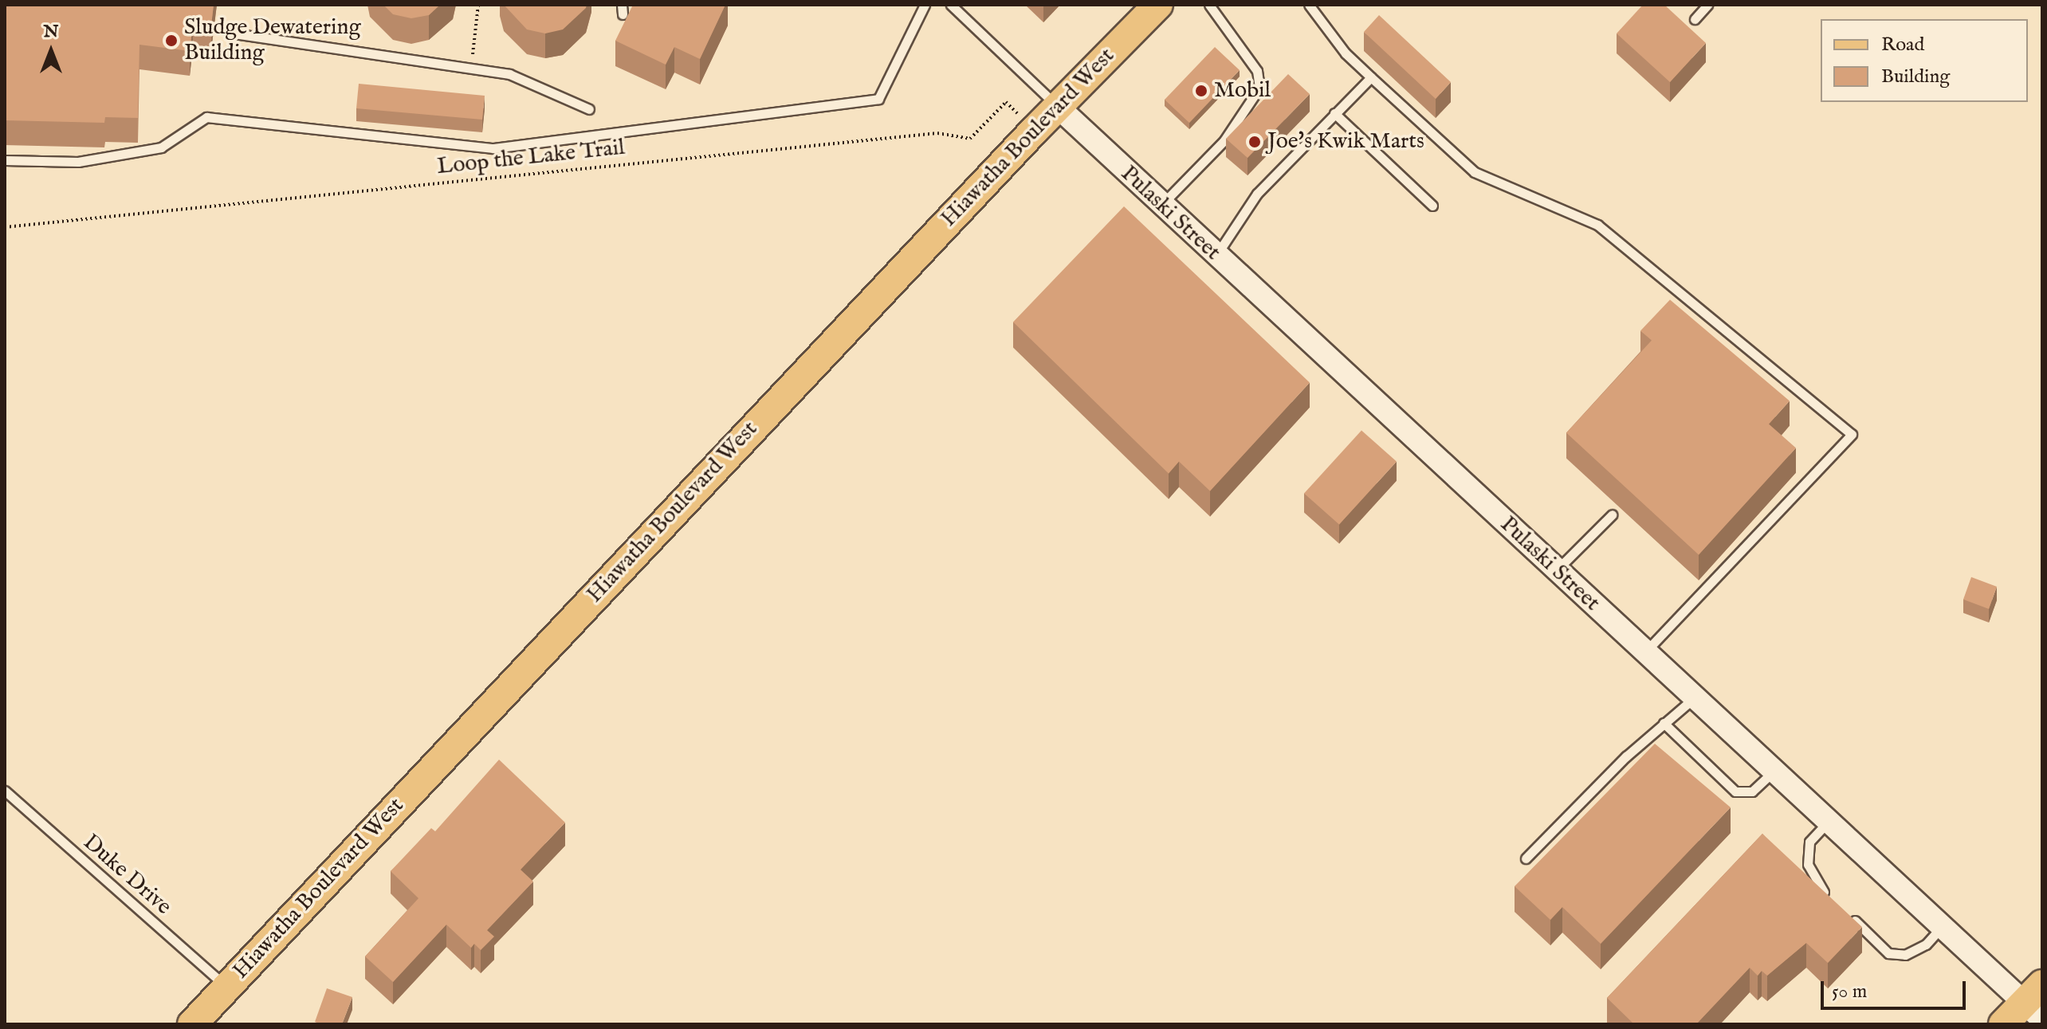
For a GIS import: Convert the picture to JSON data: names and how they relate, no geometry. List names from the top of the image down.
{
  "streets": {
    "main road": ["Hiawatha Boulevard West"],
    "street": ["Pulaski Street"],
    "lane": ["Duke Drive"],
    "path": ["Loop the Lake Trail"]
  },
  "crossings": [
    ["Hiawatha Boulevard West", "Loop the Lake Trail"],
    ["Hiawatha Boulevard West", "Pulaski Street"],
    ["Hiawatha Boulevard West", "Duke Drive"]
  ],
  "places": ["Sludge Dewatering Building", "Mobil", "Joe's Kwik Marts"],
  "legend": ["Road", "Building"],
  "scale_bar": "50 m",
  "north": "top"
}
